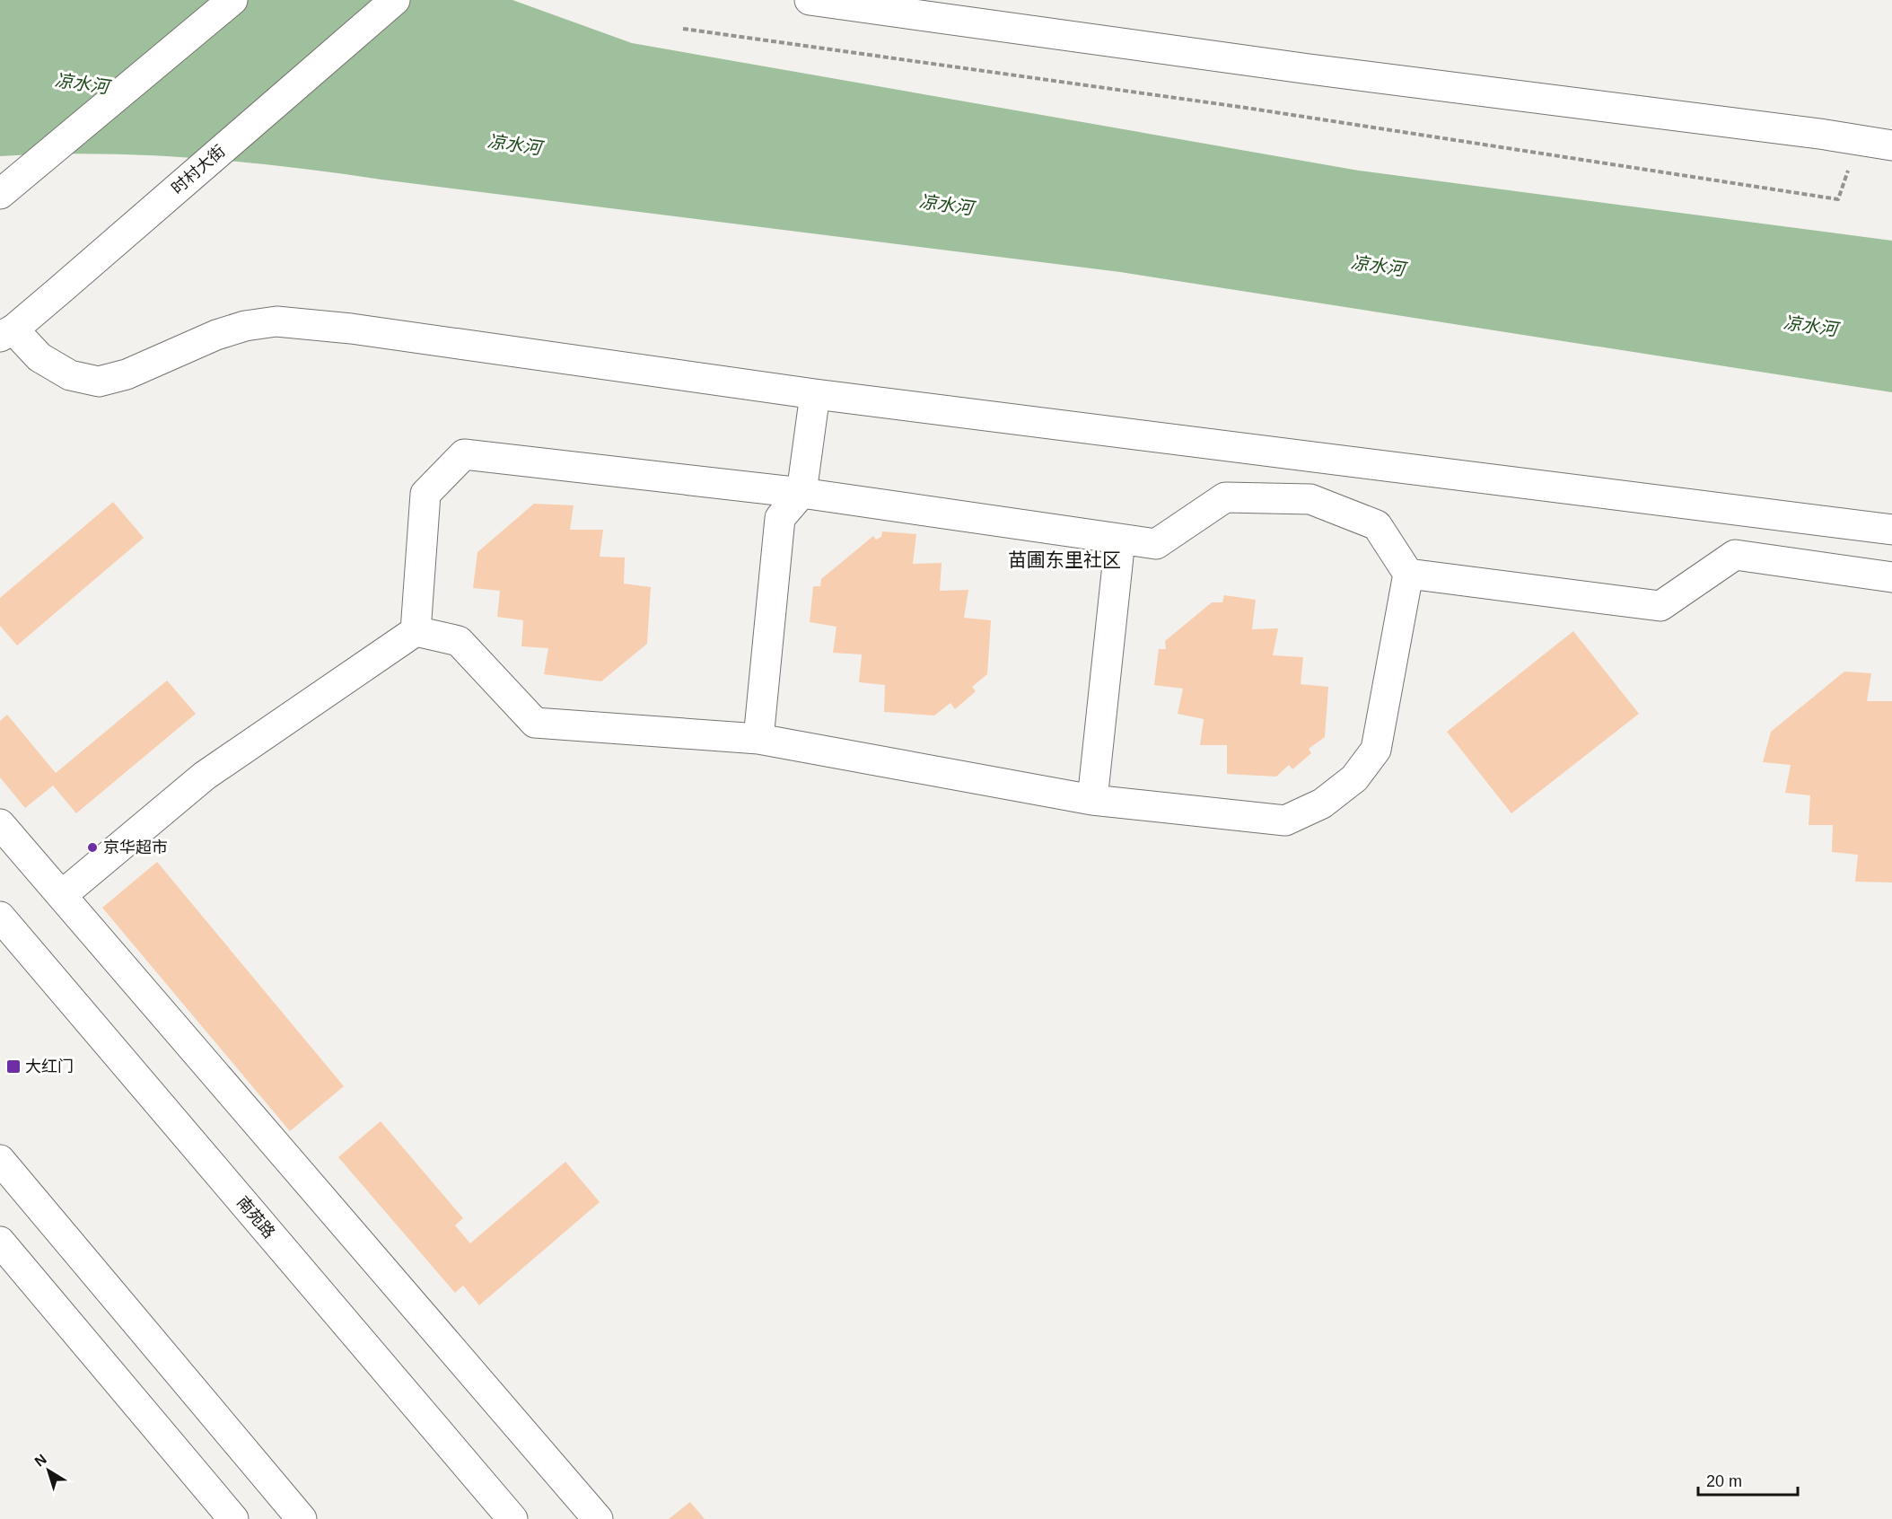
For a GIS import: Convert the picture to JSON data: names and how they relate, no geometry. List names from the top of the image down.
{
  "streets": {
    "main road": ["时村大街", "南苑路"]
  },
  "districts": ["苗圃东里社区"],
  "water": ["凉水河"],
  "places": {
    "other": ["京华超市"],
    "transit": ["大红门"]
  },
  "scale_bar": "20 m",
  "north": "top left"
}
